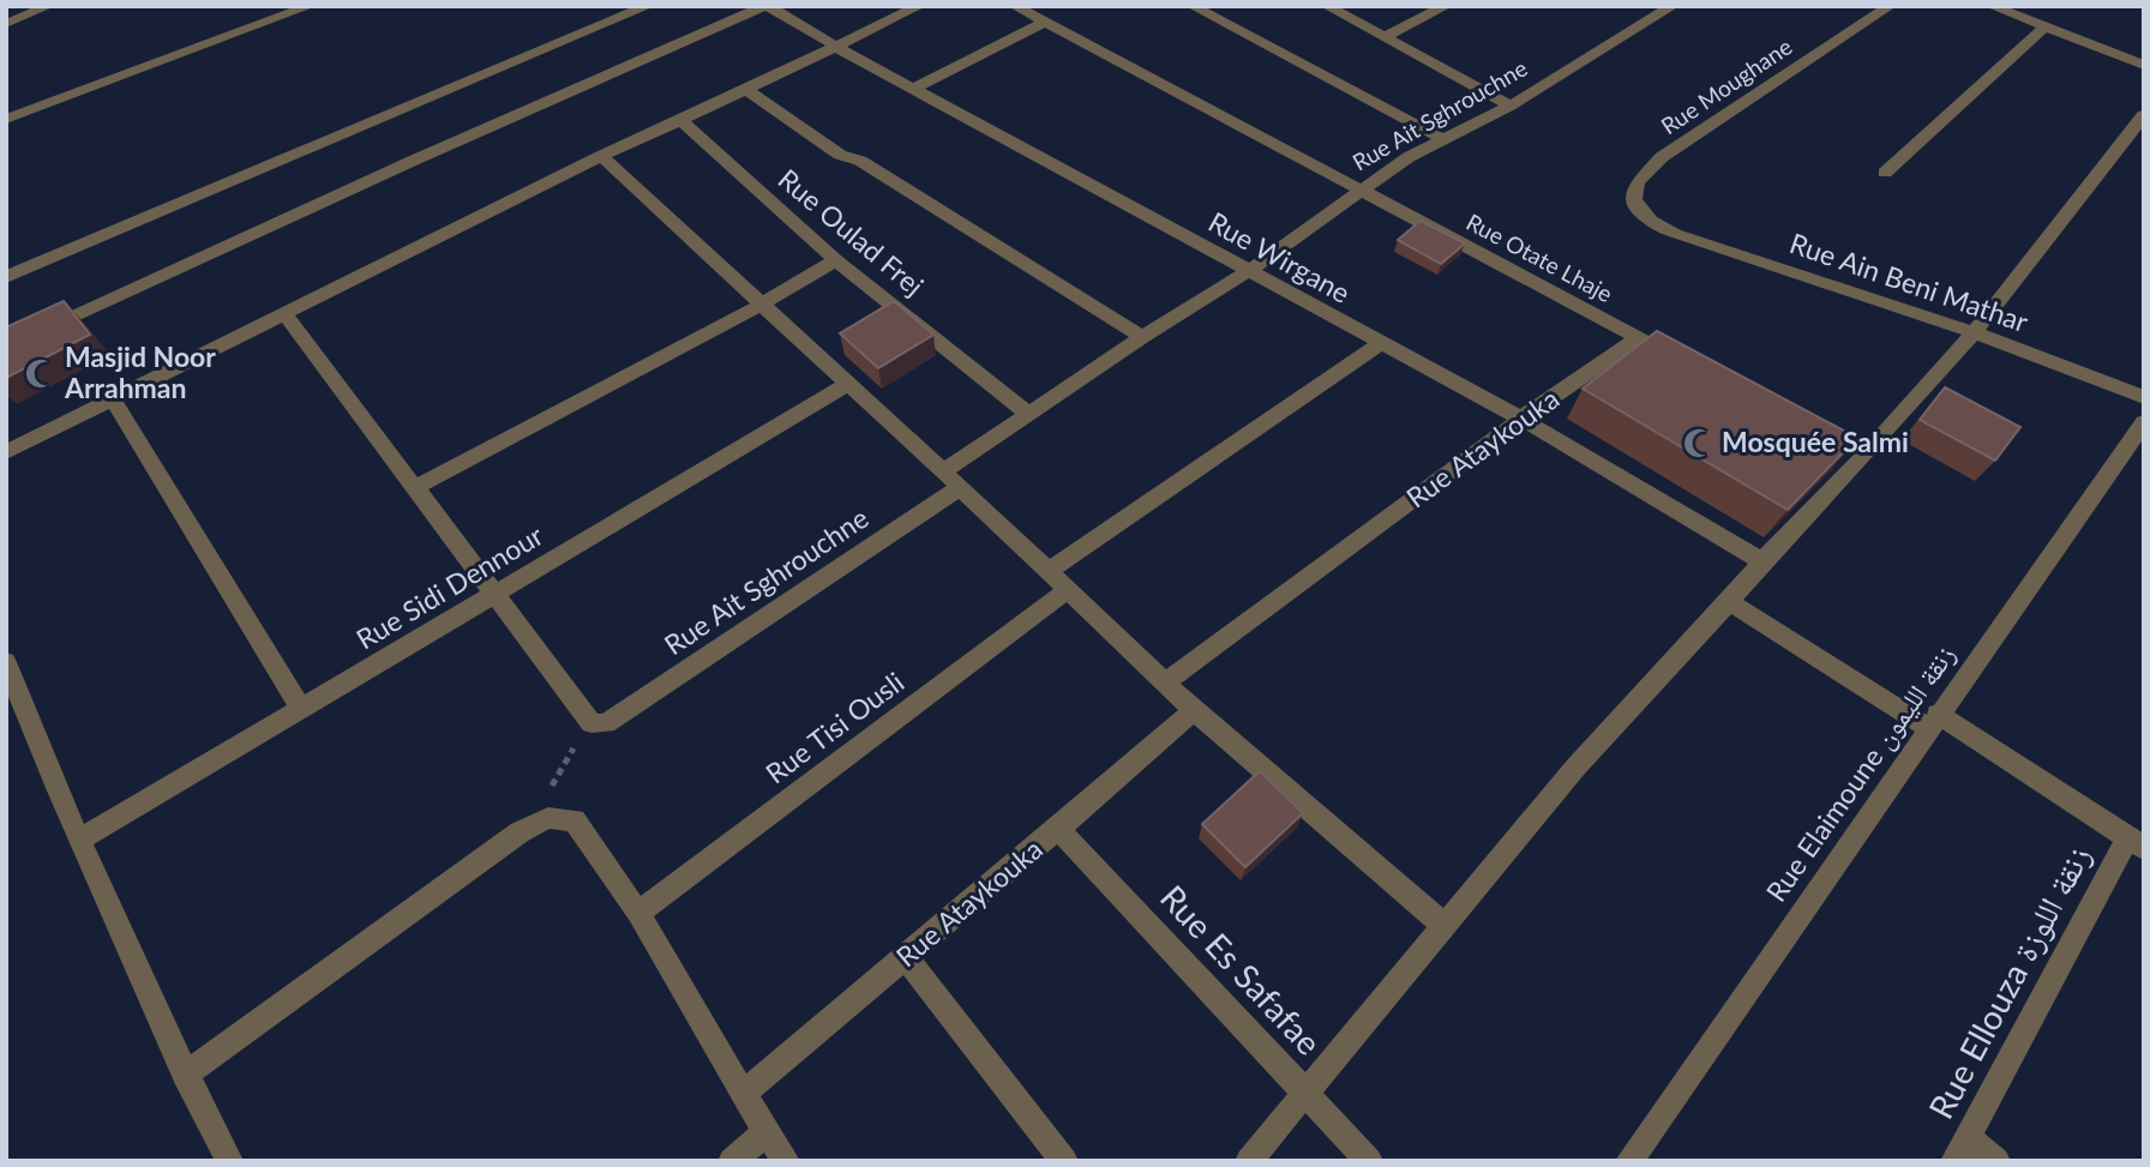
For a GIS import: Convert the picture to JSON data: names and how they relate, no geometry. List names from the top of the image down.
{
  "streets": {
    "street": [
      "Rue Moughane",
      "Rue Ait Sghrouchne",
      "Rue Oulad Frej",
      "Rue Wirgane",
      "Rue Otate Lhaje",
      "Rue Ain Beni Mathar",
      "Rue Ataykouka",
      "Rue Sidi Dennour",
      "Rue Tisi Ousli",
      "Rue Elaimoune زنقة الليمون",
      "Rue Es Safafae",
      "Rue Ellouza زنقة اللوزة"
    ]
  },
  "crossings": [
    ["Rue Moughane", "Rue Ain Beni Mathar"],
    ["Rue Ait Sghrouchne", "Rue Oulad Frej"],
    ["Rue Ait Sghrouchne", "Rue Wirgane"],
    ["Rue Ait Sghrouchne", "Rue Otate Lhaje"],
    ["Rue Wirgane", "Rue Ataykouka"],
    ["Rue Otate Lhaje", "Rue Ataykouka"],
    ["Rue Ataykouka", "Rue Es Safafae"],
    ["Rue Elaimoune زنقة الليمون", "Rue Ellouza زنقة اللوزة"]
  ],
  "places": {
    "mosque": ["Masjid Noor Arrahman", "Mosquée Salmi"]
  }
}
